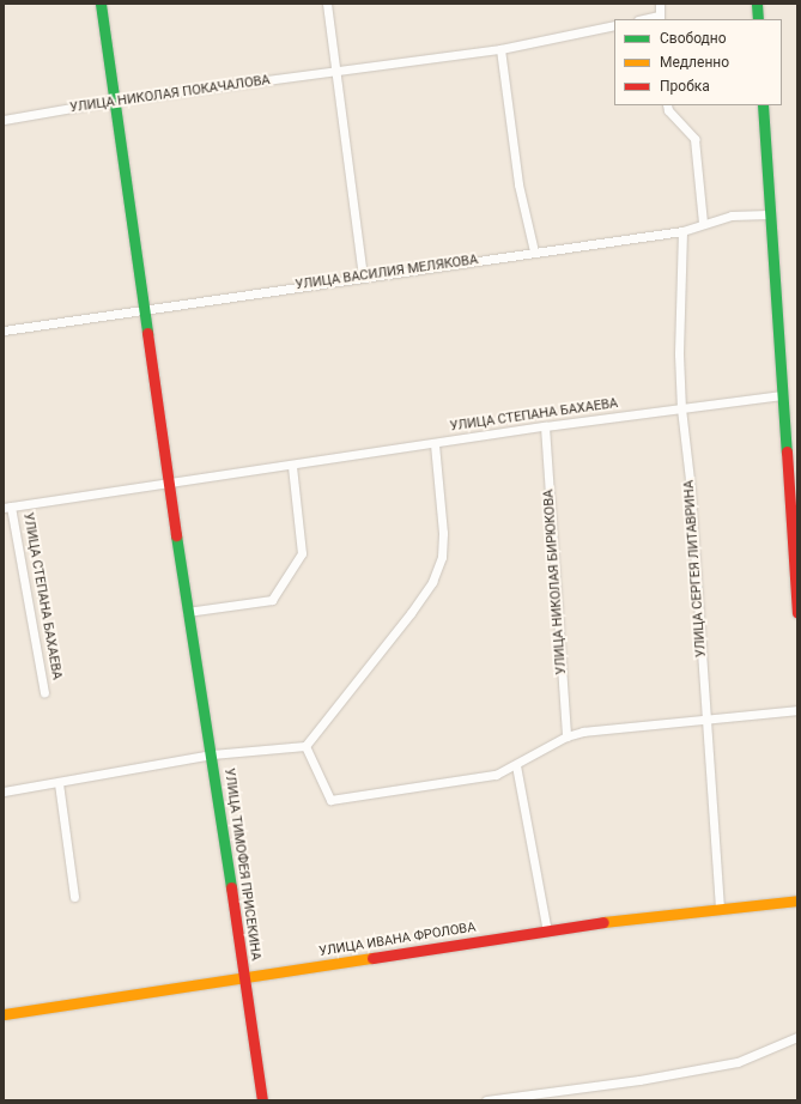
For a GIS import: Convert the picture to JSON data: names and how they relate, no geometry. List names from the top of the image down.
{
  "streets": {
    "street": [
      "УЛИЦА НИКОЛАЯ ПОКАЧАЛОВА",
      "УЛИЦА ВАСИЛИЯ МЕЛЯКОВА",
      "УЛИЦА СТЕПАНА БАХАЕВА",
      "УЛИЦА СЕРГЕЯ ЛИТАВРИНА",
      "УЛИЦА НИКОЛАЯ БИРЮКОВА",
      "УЛИЦА ТИМОФЕЯ ПРИСЕКИНА",
      "УЛИЦА ИВАНА ФРОЛОВА"
    ]
  },
  "crossings": [
    ["УЛИЦА ВАСИЛИЯ МЕЛЯКОВА", "УЛИЦА СЕРГЕЯ ЛИТАВРИНА"],
    ["УЛИЦА СТЕПАНА БАХАЕВА", "УЛИЦА СЕРГЕЯ ЛИТАВРИНА"],
    ["УЛИЦА СТЕПАНА БАХАЕВА", "УЛИЦА НИКОЛАЯ БИРЮКОВА"],
    ["УЛИЦА СЕРГЕЯ ЛИТАВРИНА", "УЛИЦА ИВАНА ФРОЛОВА"],
    ["УЛИЦА ТИМОФЕЯ ПРИСЕКИНА", "УЛИЦА ИВАНА ФРОЛОВА"]
  ],
  "legend": ["Свободно", "Медленно", "Пробка"]
}
